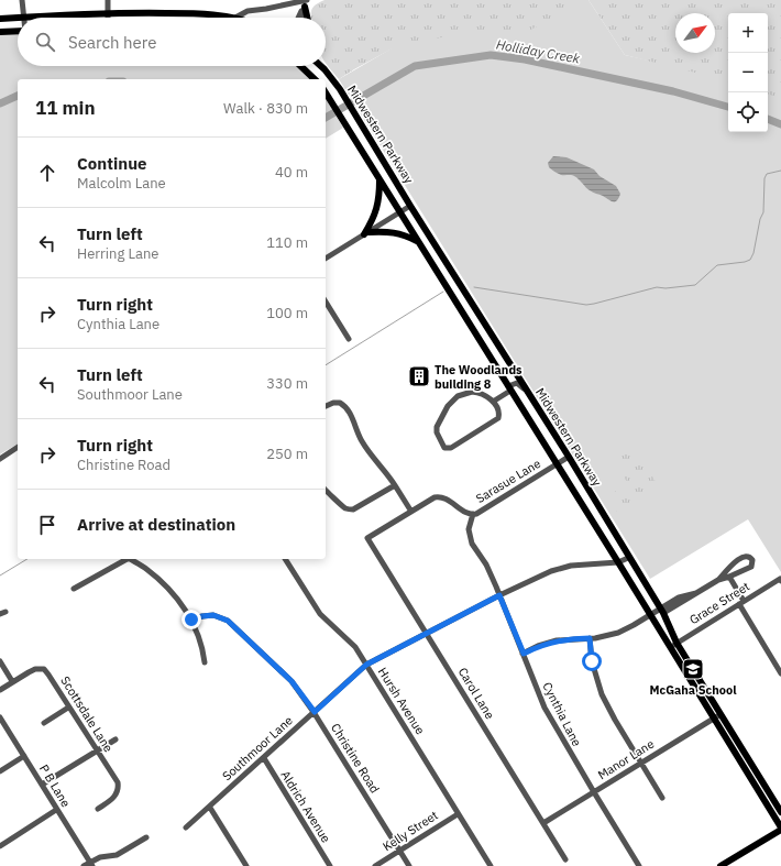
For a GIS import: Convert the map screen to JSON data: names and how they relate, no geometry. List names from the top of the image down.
{
  "streets": {
    "main road": ["Midwestern Parkway"],
    "street": [
      "Sarasue Lane",
      "Grace Street",
      "Carol Lane",
      "Hursh Avenue",
      "Scottsdale Lane",
      "Cynthia Lane",
      "Southmoor Lane",
      "Christine Road",
      "Manor Lane",
      "P B Lane",
      "Aldrich Avenue",
      "Kelly Street"
    ]
  },
  "crossings": [
    ["Midwestern Parkway", "Sarasue Lane"],
    ["Midwestern Parkway", "Grace Street"],
    ["Midwestern Parkway", "Southmoor Lane"],
    ["Midwestern Parkway", "Manor Lane"],
    ["Sarasue Lane", "Carol Lane"],
    ["Sarasue Lane", "Cynthia Lane"],
    ["Carol Lane", "Southmoor Lane"],
    ["Carol Lane", "Manor Lane"],
    ["Hursh Avenue", "Southmoor Lane"],
    ["Hursh Avenue", "Kelly Street"],
    ["Cynthia Lane", "Southmoor Lane"],
    ["Cynthia Lane", "Manor Lane"],
    ["Southmoor Lane", "Christine Road"],
    ["Southmoor Lane", "Aldrich Avenue"],
    ["Christine Road", "Kelly Street"]
  ],
  "water": ["Holliday Creek"],
  "places": {
    "building": ["The Woodlands building 8"],
    "school or university": ["McGaha School"]
  },
  "north": "top right",
  "page": {
    "map_buttons": ["+", "−"],
    "search": "Search here",
    "heading": ["11 min", "Walk · 830 m"],
    "list": [
      ["Continue", "Malcolm Lane", "40 m"],
      ["Turn left", "Herring Lane", "110 m"],
      ["Turn right", "Cynthia Lane", "100 m"],
      ["Turn left", "Southmoor Lane", "330 m"],
      ["Turn right", "Christine Road", "250 m"],
      "Arrive at destination"
    ]
  }
}
